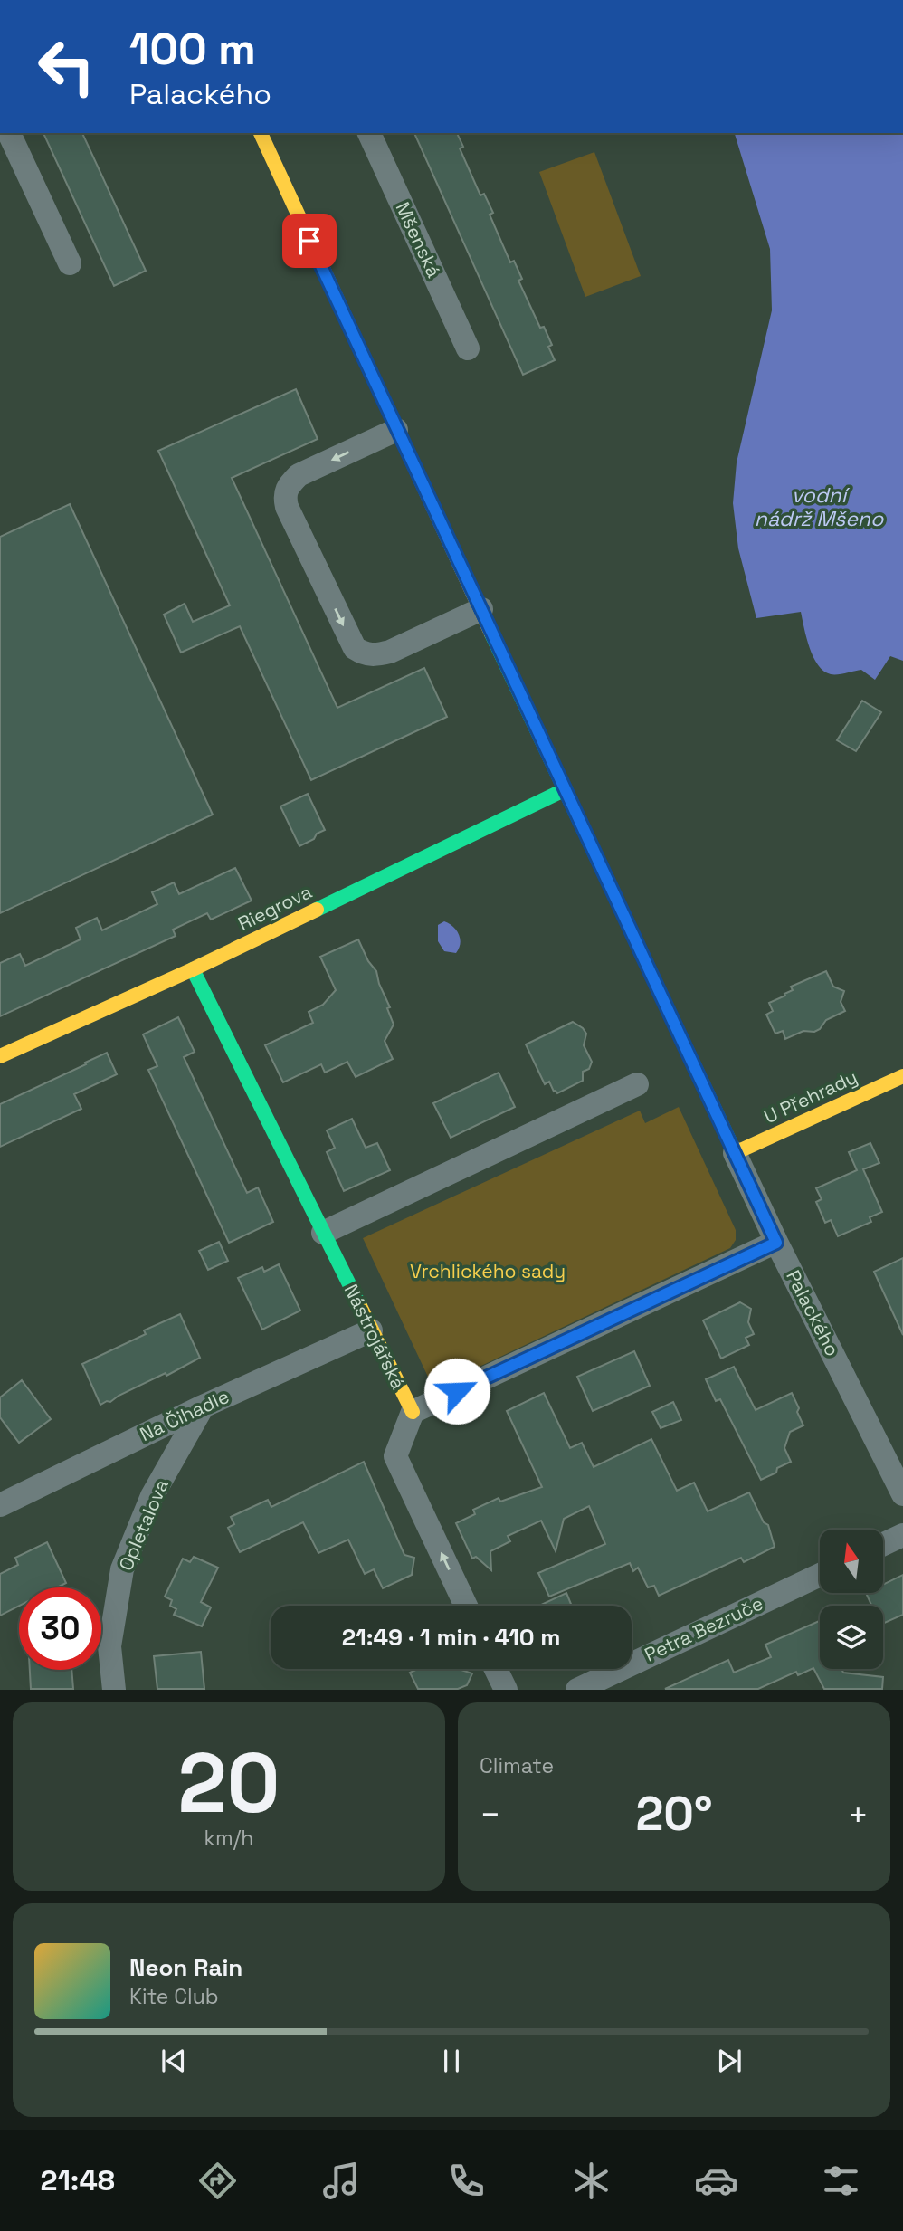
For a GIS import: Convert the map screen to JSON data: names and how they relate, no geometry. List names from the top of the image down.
{
  "streets": {
    "street": [
      "Mšenská",
      "Riegrova",
      "U Přehrady",
      "Palackého",
      "Nástrojářská",
      "Na Čihadle",
      "Opletalova",
      "Petra Bezruče"
    ]
  },
  "crossings": [
    ["Riegrova", "Palackého"],
    ["Riegrova", "Nástrojářská"],
    ["U Přehrady", "Palackého"],
    ["Palackého", "Nástrojářská"],
    ["Nástrojářská", "Na Čihadle"],
    ["Na Čihadle", "Opletalova"]
  ],
  "water": ["vodní nádrž Mšeno"],
  "parks": ["Vrchlického sady"],
  "north": "top",
  "page": {
    "turn": ["100 m", "Palackého"],
    "limit": "30",
    "trip": "21:49 · 1 min · 410 m",
    "tile": [
      ["20", "km/h"],
      "Climate"
    ],
    "heat": ["−", "20°", "+"],
    "song": ["Neon Rain", "Kite Club"],
    "tabs": "21:48"
  }
}
